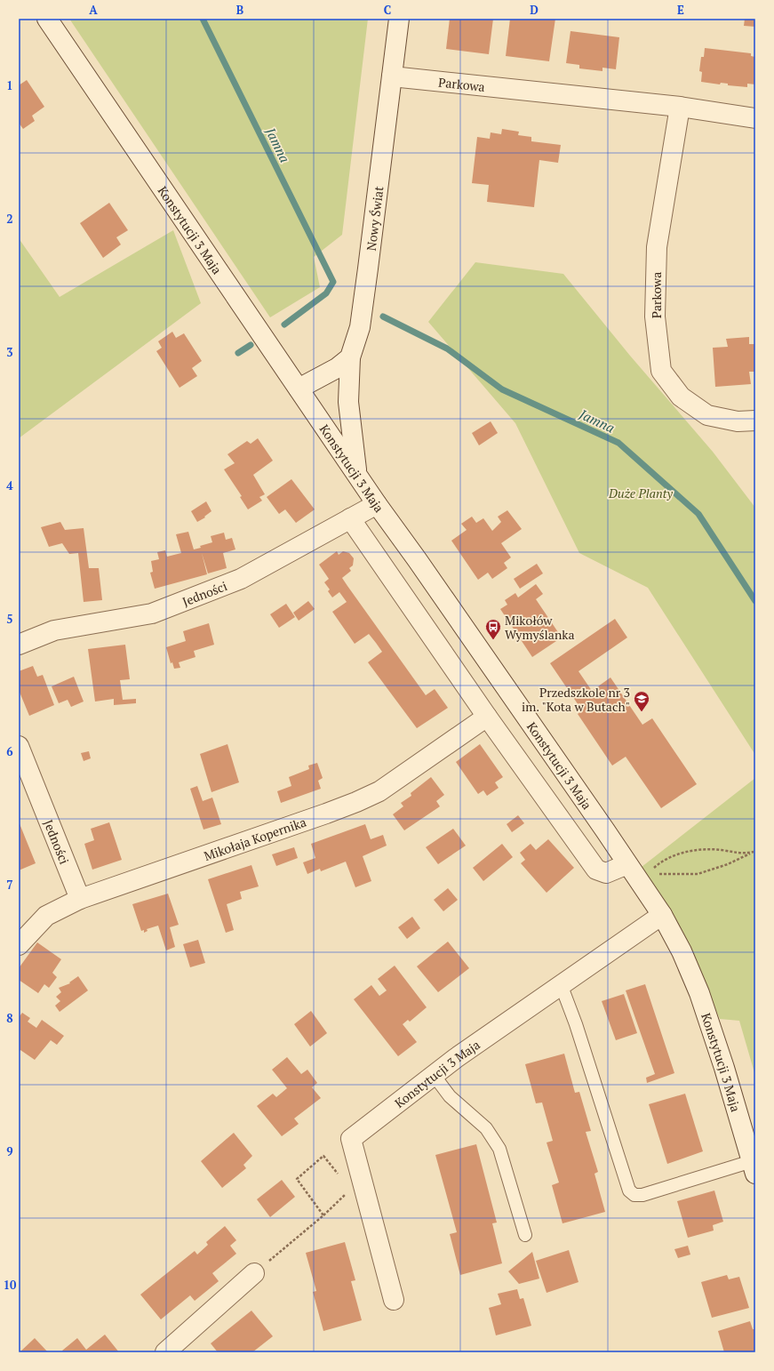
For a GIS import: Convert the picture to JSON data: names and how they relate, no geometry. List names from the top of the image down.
{
  "streets": {
    "street": [
      "Parkowa",
      "Nowy Świat",
      "Konstytucji 3 Maja",
      "Jedności",
      "Mikołaja Kopernika"
    ]
  },
  "crossings": [
    ["Parkowa", "Nowy Świat"],
    ["Nowy Świat", "Konstytucji 3 Maja"],
    ["Konstytucji 3 Maja", "Jedności"],
    ["Jedności", "Mikołaja Kopernika"]
  ],
  "water": ["Jamna"],
  "parks": ["Duże Planty"],
  "places": {
    "bus stop": ["Mikołów Wymyślanka"],
    "school or university": ["Przedszkole nr 3 im. \"Kota w Butach\""]
  },
  "grid": {
    "columns": [
      "A",
      "B",
      "C",
      "D",
      "E"
    ],
    "rows": [
      "1",
      "2",
      "3",
      "4",
      "5",
      "6",
      "7",
      "8",
      "9",
      "10"
    ]
  }
}
